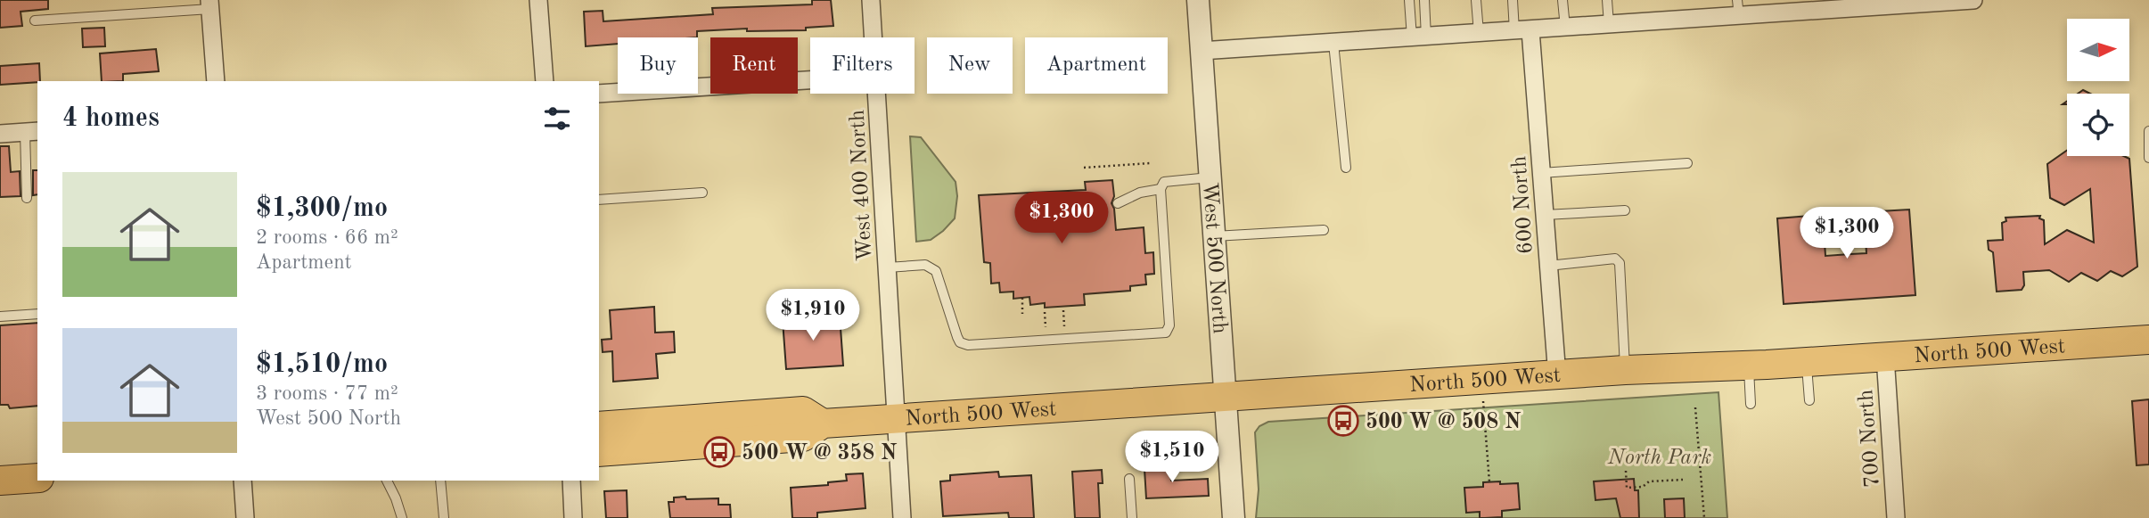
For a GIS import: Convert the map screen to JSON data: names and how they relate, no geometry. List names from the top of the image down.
{
  "streets": {
    "main road": ["North 500 West"],
    "street": [
      "West 400 North",
      "600 North",
      "West 500 North",
      "700 North"
    ]
  },
  "crossings": [
    ["West 400 North", "North 500 West"],
    ["600 North", "North 500 West"],
    ["West 500 North", "North 500 West"],
    ["North 500 West", "700 North"]
  ],
  "parks": ["North Park"],
  "places": {
    "bus stop": ["500 W @ 508 N", "500 W @ 358 N"]
  },
  "north": "right",
  "page": {
    "chip": [
      "Buy",
      "Rent",
      "Filters",
      "New",
      "Apartment"
    ],
    "heading": "4 homes",
    "list": [
      {
        "name": "$1,300/mo",
        "note": "2 rooms · 66 m² · Apartment"
      },
      {
        "name": "$1,510/mo",
        "note": "3 rooms · 77 m² · West 500 North"
      }
    ],
    "price": [
      "$1,300",
      "$1,300",
      "$1,910",
      "$1,510"
    ]
  }
}
